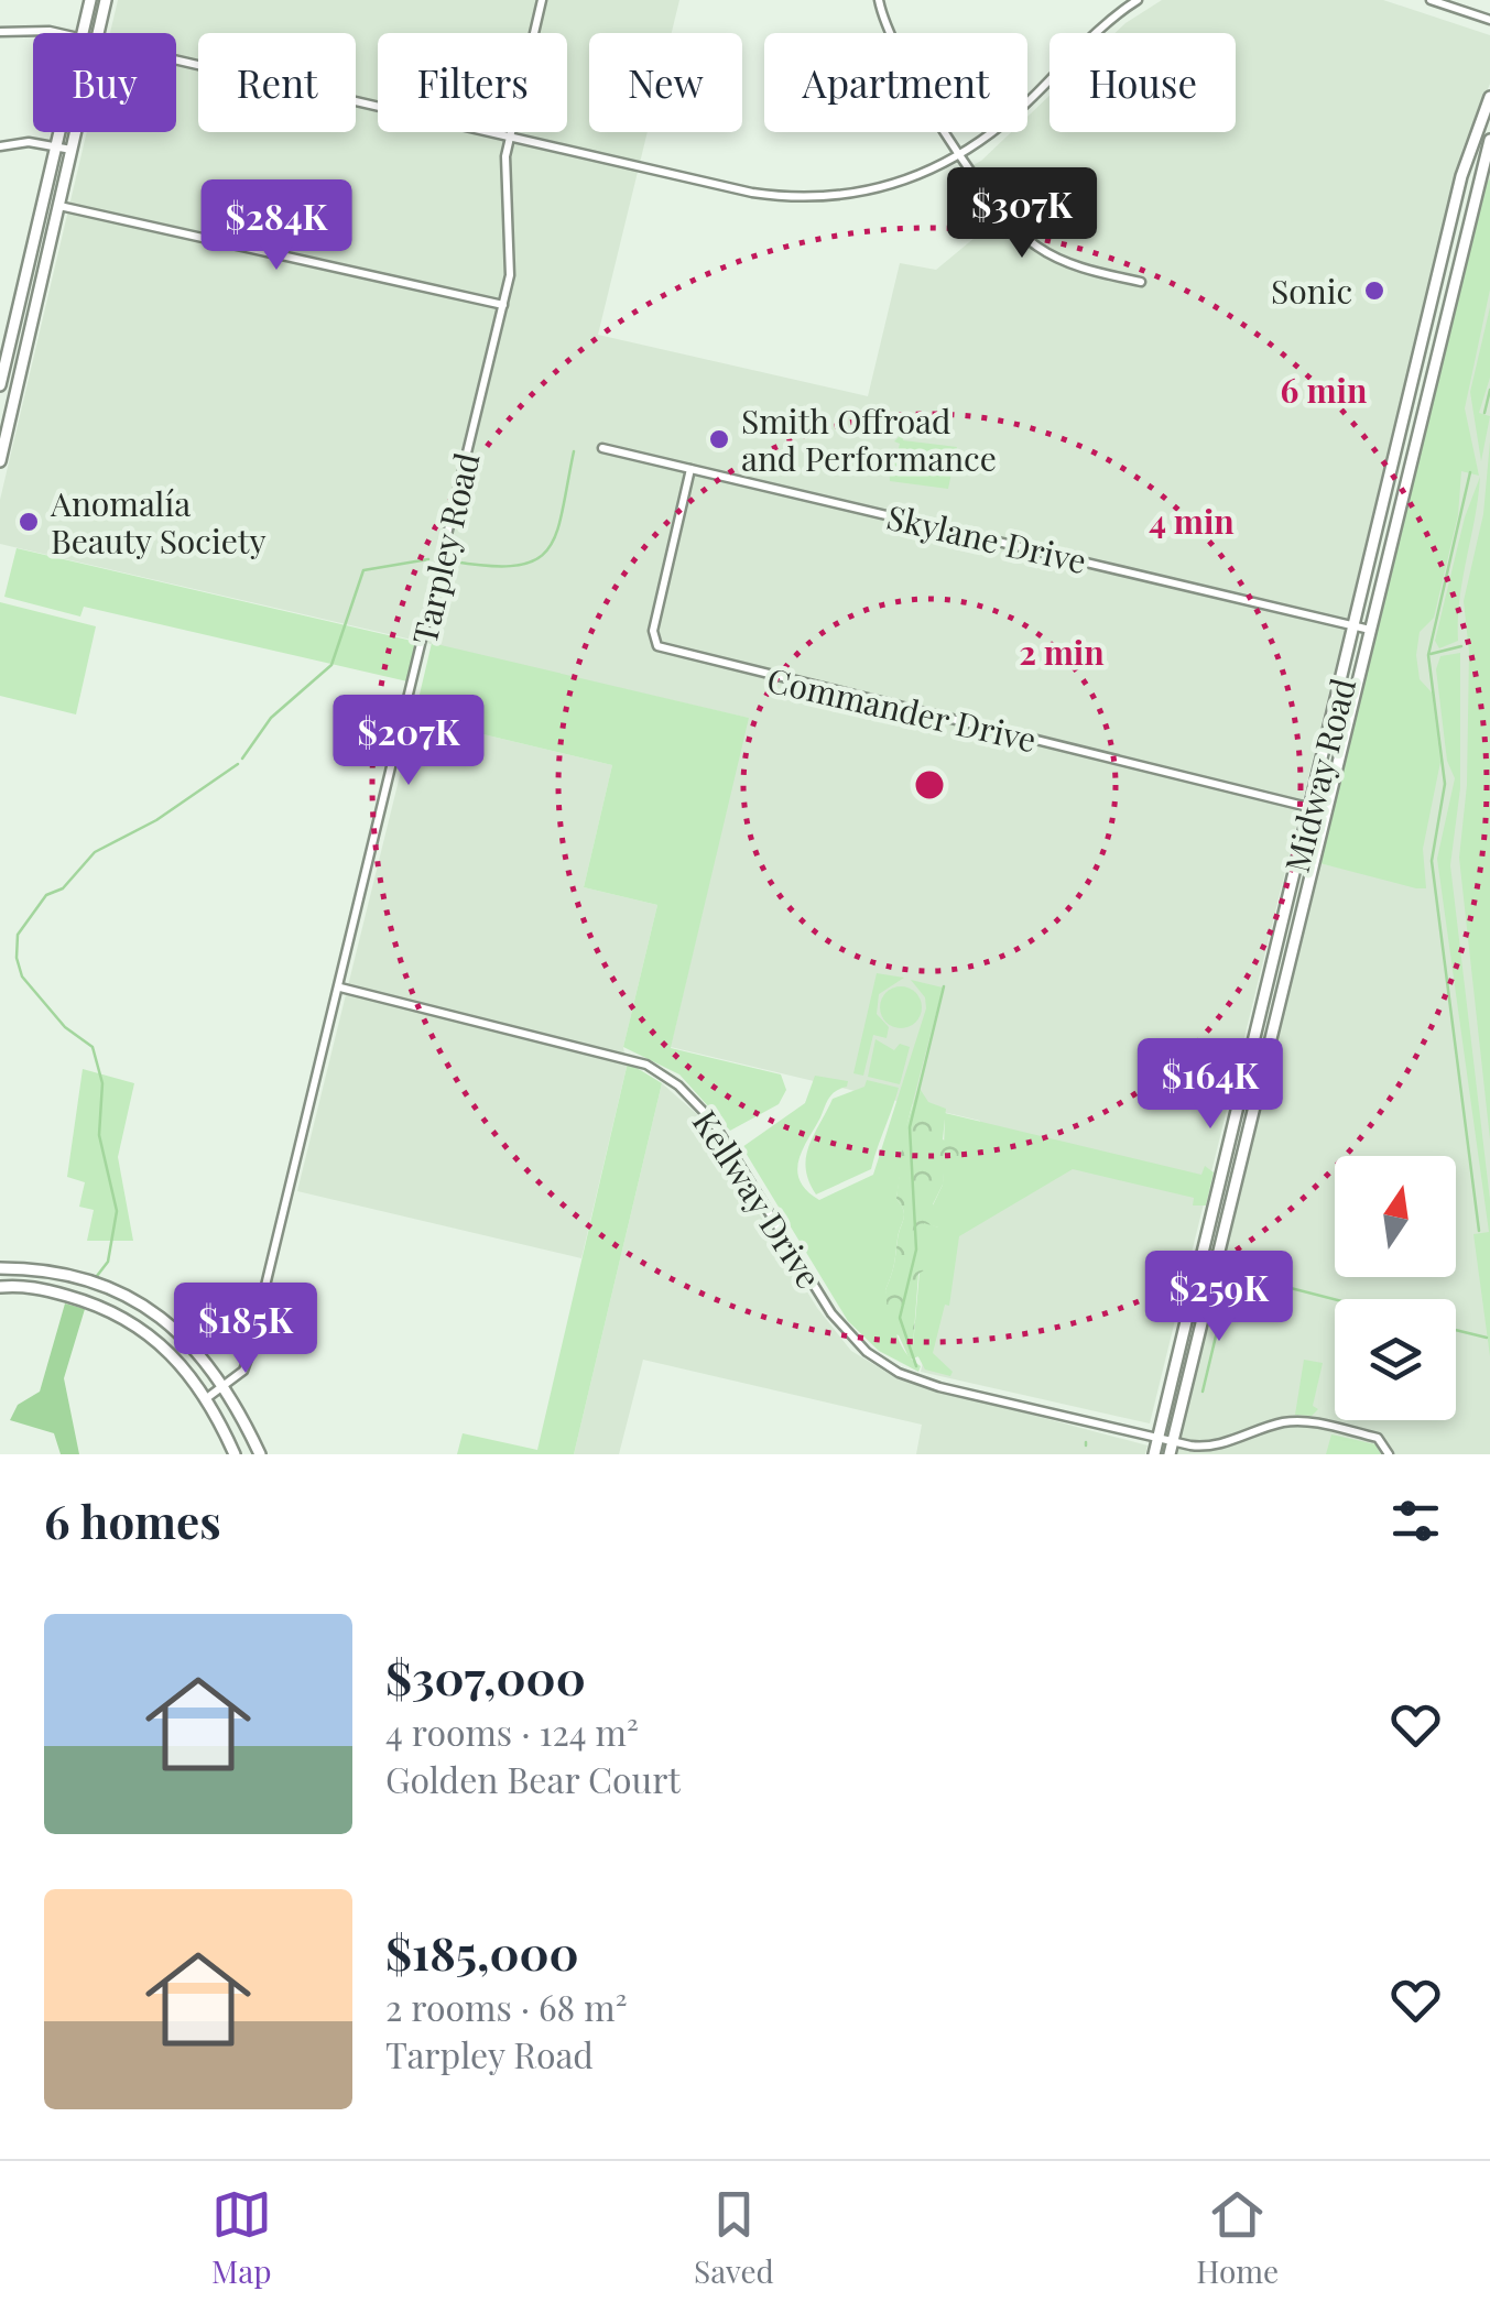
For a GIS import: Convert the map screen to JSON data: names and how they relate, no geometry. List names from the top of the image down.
{
  "streets": {
    "main road": ["Midway Road"],
    "street": [
      "Skylane Drive",
      "Tarpley Road",
      "Commander Drive",
      "Kellway Drive"
    ]
  },
  "crossings": [
    ["Skylane Drive", "Commander Drive"],
    ["Skylane Drive", "Midway Road"],
    ["Tarpley Road", "Kellway Drive"],
    ["Commander Drive", "Midway Road"],
    ["Midway Road", "Kellway Drive"]
  ],
  "places": ["Sonic", "Smith Offroad and Performance", "Anomalía Beauty Society"],
  "north": "top",
  "page": {
    "chip": [
      "Buy",
      "Rent",
      "Filters",
      "New",
      "Apartment",
      "House"
    ],
    "price": [
      "$307K",
      "$284K",
      "$207K",
      "$164K",
      "$259K",
      "$185K"
    ],
    "heading": "6 homes",
    "list": [
      {
        "name": "$307,000",
        "note": "4 rooms · 124 m² · Golden Bear Court"
      },
      {
        "name": "$185,000",
        "note": "2 rooms · 68 m² · Tarpley Road"
      }
    ],
    "tabs": ["Map", "Saved", "Home"]
  },
  "rings": ["6 min", "4 min", "2 min"]
}
